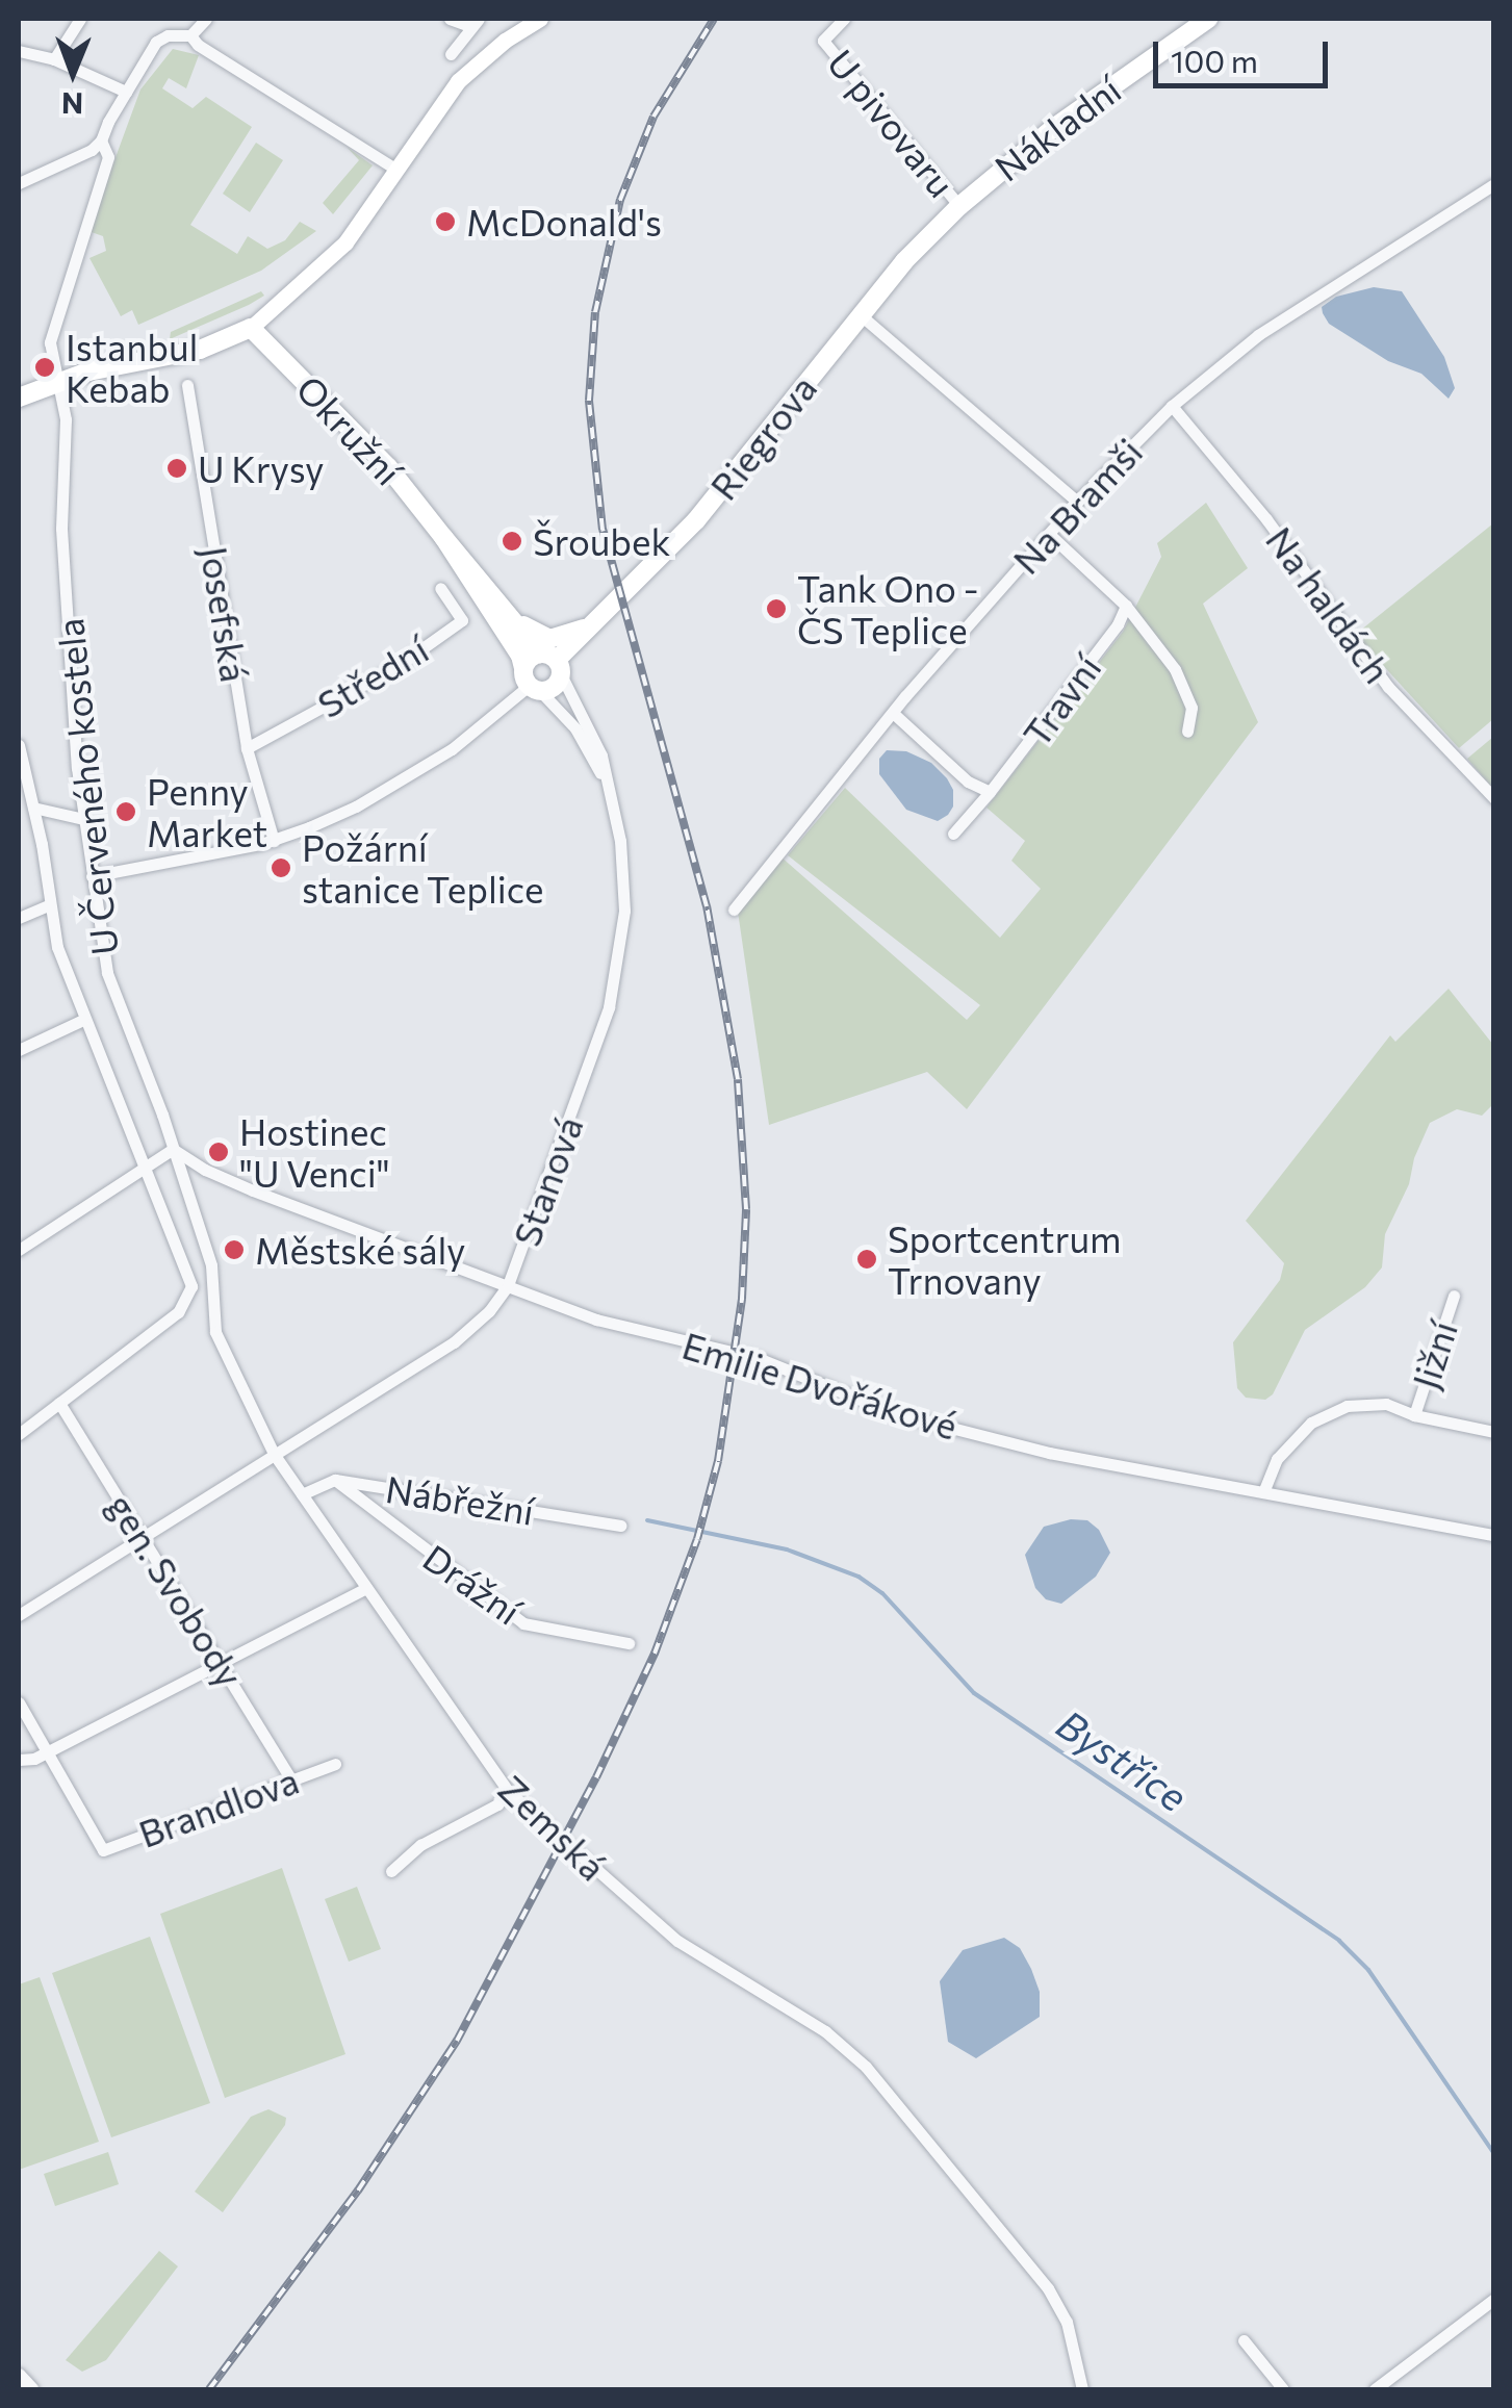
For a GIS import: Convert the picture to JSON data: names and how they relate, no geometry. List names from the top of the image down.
{
  "streets": {
    "main road": ["Nákladní", "Okružní", "Riegrova"],
    "street": [
      "U pivovaru",
      "Na Bramši",
      "Na haldách",
      "Josefská",
      "Střední",
      "Travní",
      "U Červeného kostela",
      "Stanová",
      "Jižní",
      "Emilie Dvořákové",
      "Nábřežní",
      "Drážní",
      "gen. Svobody",
      "Brandlova",
      "Zemská"
    ]
  },
  "crossings": [
    ["U pivovaru", "Nákladní"],
    ["U pivovaru", "Riegrova"],
    ["Nákladní", "Riegrova"],
    ["Okružní", "Riegrova"],
    ["Okružní", "Stanová"],
    ["Riegrova", "Stanová"],
    ["Na Bramši", "Na haldách"],
    ["Josefská", "Střední"],
    ["U Červeného kostela", "Emilie Dvořákové"],
    ["U Červeného kostela", "gen. Svobody"],
    ["U Červeného kostela", "Zemská"],
    ["Stanová", "Emilie Dvořákové"],
    ["Stanová", "gen. Svobody"],
    ["Stanová", "Zemská"],
    ["Emilie Dvořákové", "Zemská"],
    ["Nábřežní", "Drážní"],
    ["Nábřežní", "Zemská"],
    ["gen. Svobody", "Brandlova"]
  ],
  "water": ["Bystřice"],
  "places": [
    "McDonald's",
    "Istanbul Kebab",
    "U Krysy",
    "Šroubek",
    "Tank Ono - ČS Teplice",
    "Penny Market",
    "Požární stanice Teplice",
    "Hostinec \"U Venci\"",
    "Městské sály",
    "Sportcentrum Trnovany"
  ],
  "scale_bar": "100 m",
  "north": "bottom"
}
